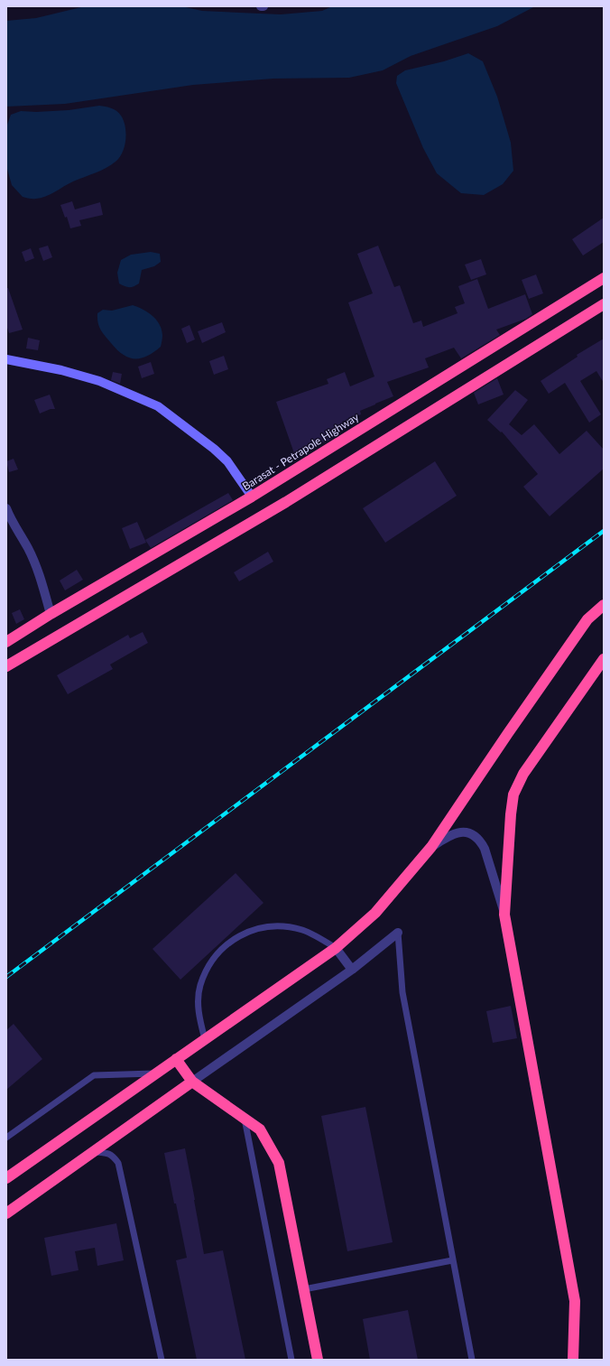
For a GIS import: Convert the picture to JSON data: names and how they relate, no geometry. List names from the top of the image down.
{
  "streets": {
    "highway": ["Barasat - Petrapole Highway"]
  }
}
